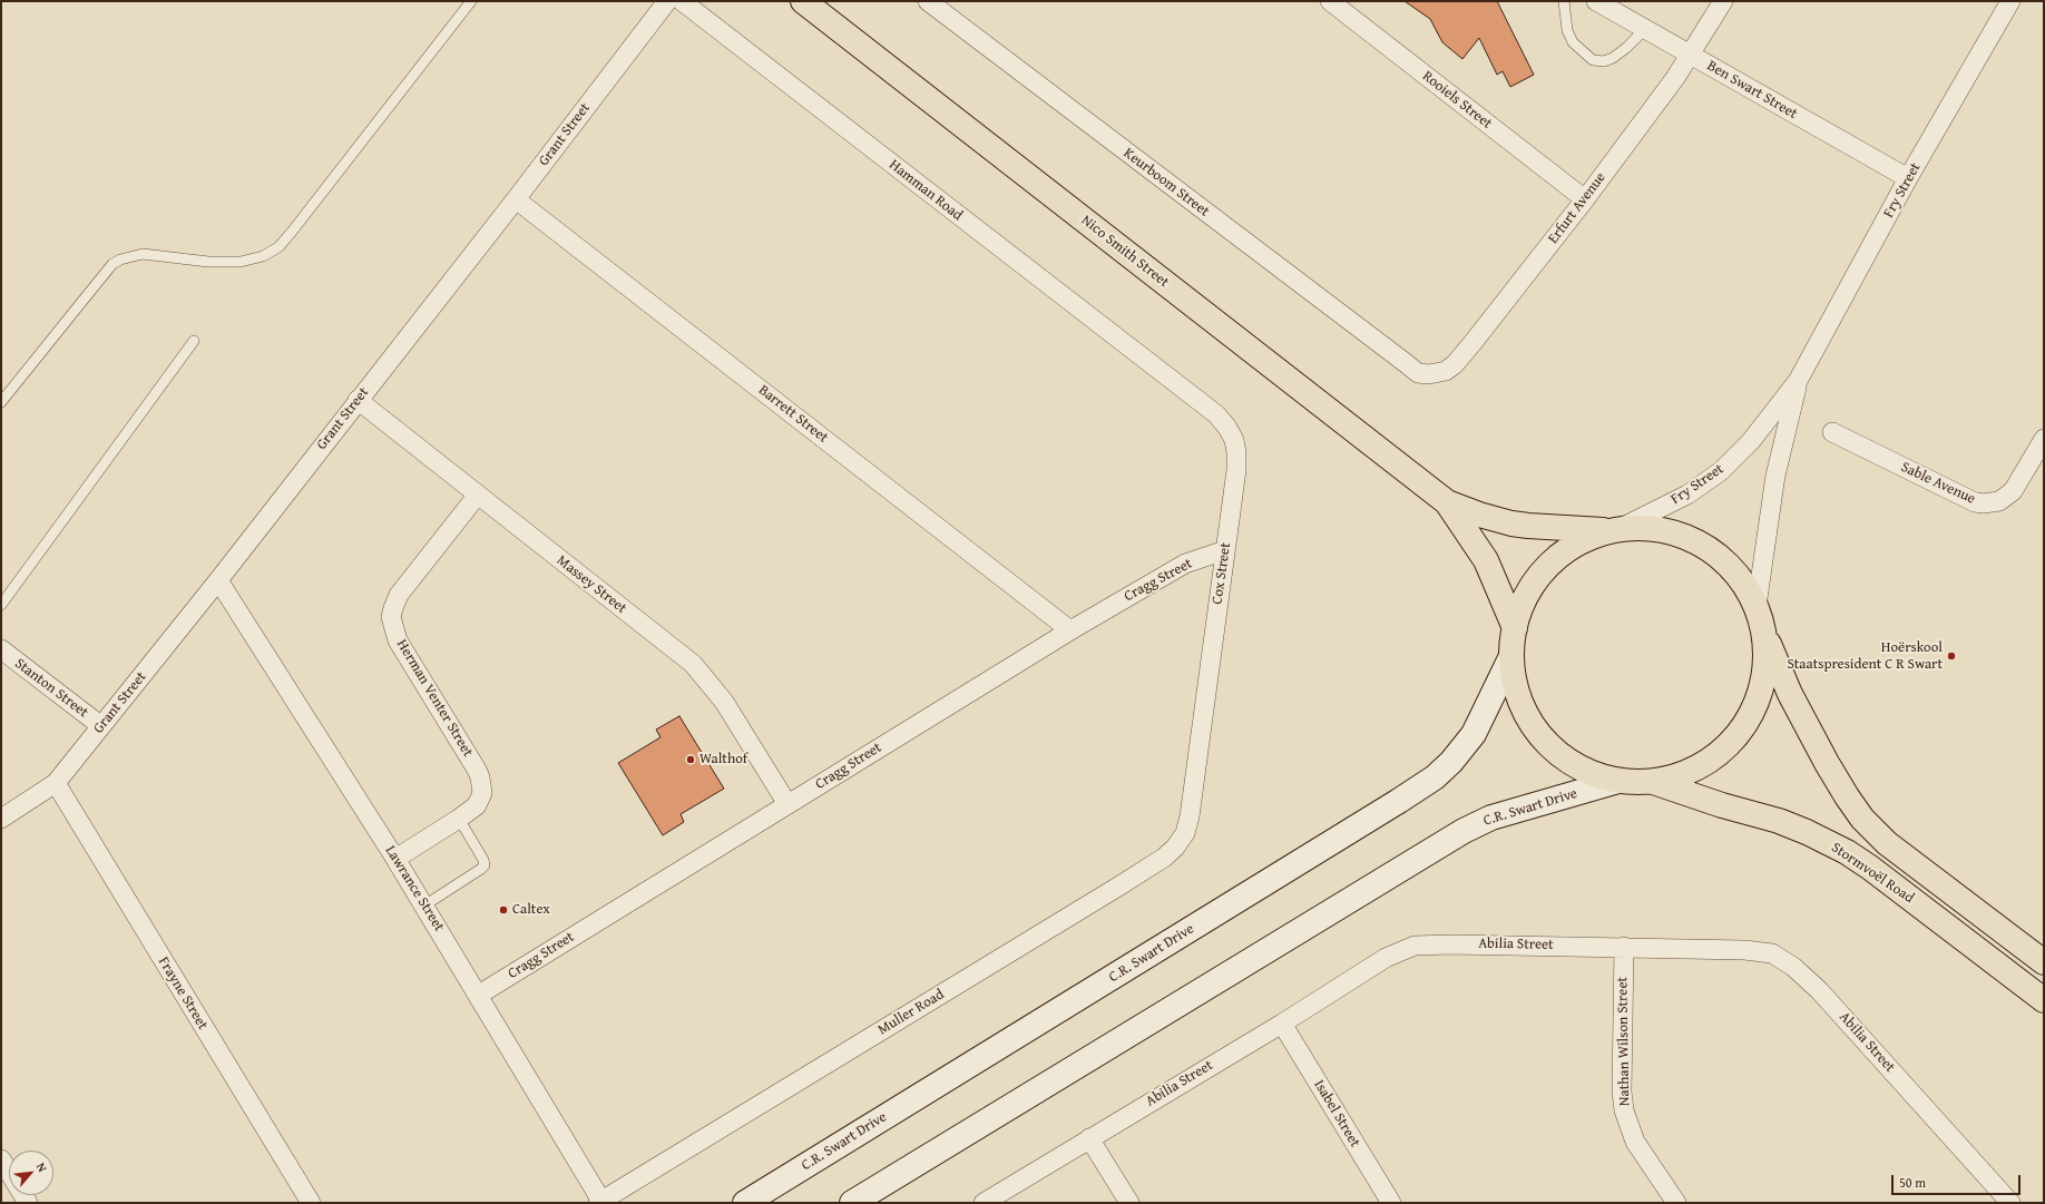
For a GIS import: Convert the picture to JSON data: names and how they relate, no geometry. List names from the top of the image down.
{
  "streets": {
    "main road": ["Nico Smith Street", "C.R. Swart Drive", "Stormvoël Road"],
    "street": [
      "Ben Swart Street",
      "Rooiels Street",
      "Grant Street",
      "Keurboom Street",
      "Hamman Road",
      "Fry Street",
      "Erfurt Avenue",
      "Barrett Street",
      "Sable Avenue",
      "Cox Street",
      "Cragg Street",
      "Massey Street",
      "Stanton Street",
      "Herman Venter Street",
      "Lawrance Street",
      "Abilia Street",
      "Frayne Street",
      "Muller Road",
      "Nathan Wilson Street",
      "Isabel Street"
    ]
  },
  "crossings": [
    ["Ben Swart Street", "Fry Street"],
    ["Ben Swart Street", "Erfurt Avenue"],
    ["Rooiels Street", "Erfurt Avenue"],
    ["Grant Street", "Barrett Street"],
    ["Grant Street", "Massey Street"],
    ["Grant Street", "Stanton Street"],
    ["Grant Street", "Lawrance Street"],
    ["Grant Street", "Frayne Street"],
    ["Keurboom Street", "Erfurt Avenue"],
    ["Hamman Road", "Cox Street"],
    ["Fry Street", "Nico Smith Street"],
    ["Fry Street", "Stormvoël Road"],
    ["Nico Smith Street", "Stormvoël Road"],
    ["Barrett Street", "Cragg Street"],
    ["Cox Street", "Cragg Street"],
    ["Cox Street", "Muller Road"],
    ["Cragg Street", "Massey Street"],
    ["Cragg Street", "Lawrance Street"],
    ["Massey Street", "Herman Venter Street"],
    ["Herman Venter Street", "Lawrance Street"],
    ["C.R. Swart Drive", "Stormvoël Road"],
    ["Lawrance Street", "Muller Road"],
    ["Abilia Street", "Nathan Wilson Street"],
    ["Abilia Street", "Isabel Street"]
  ],
  "places": ["Hoërskool Staatspresident C R Swart", "Walthof", "Caltex"],
  "scale_bar": "50 m",
  "north": "top right"
}
